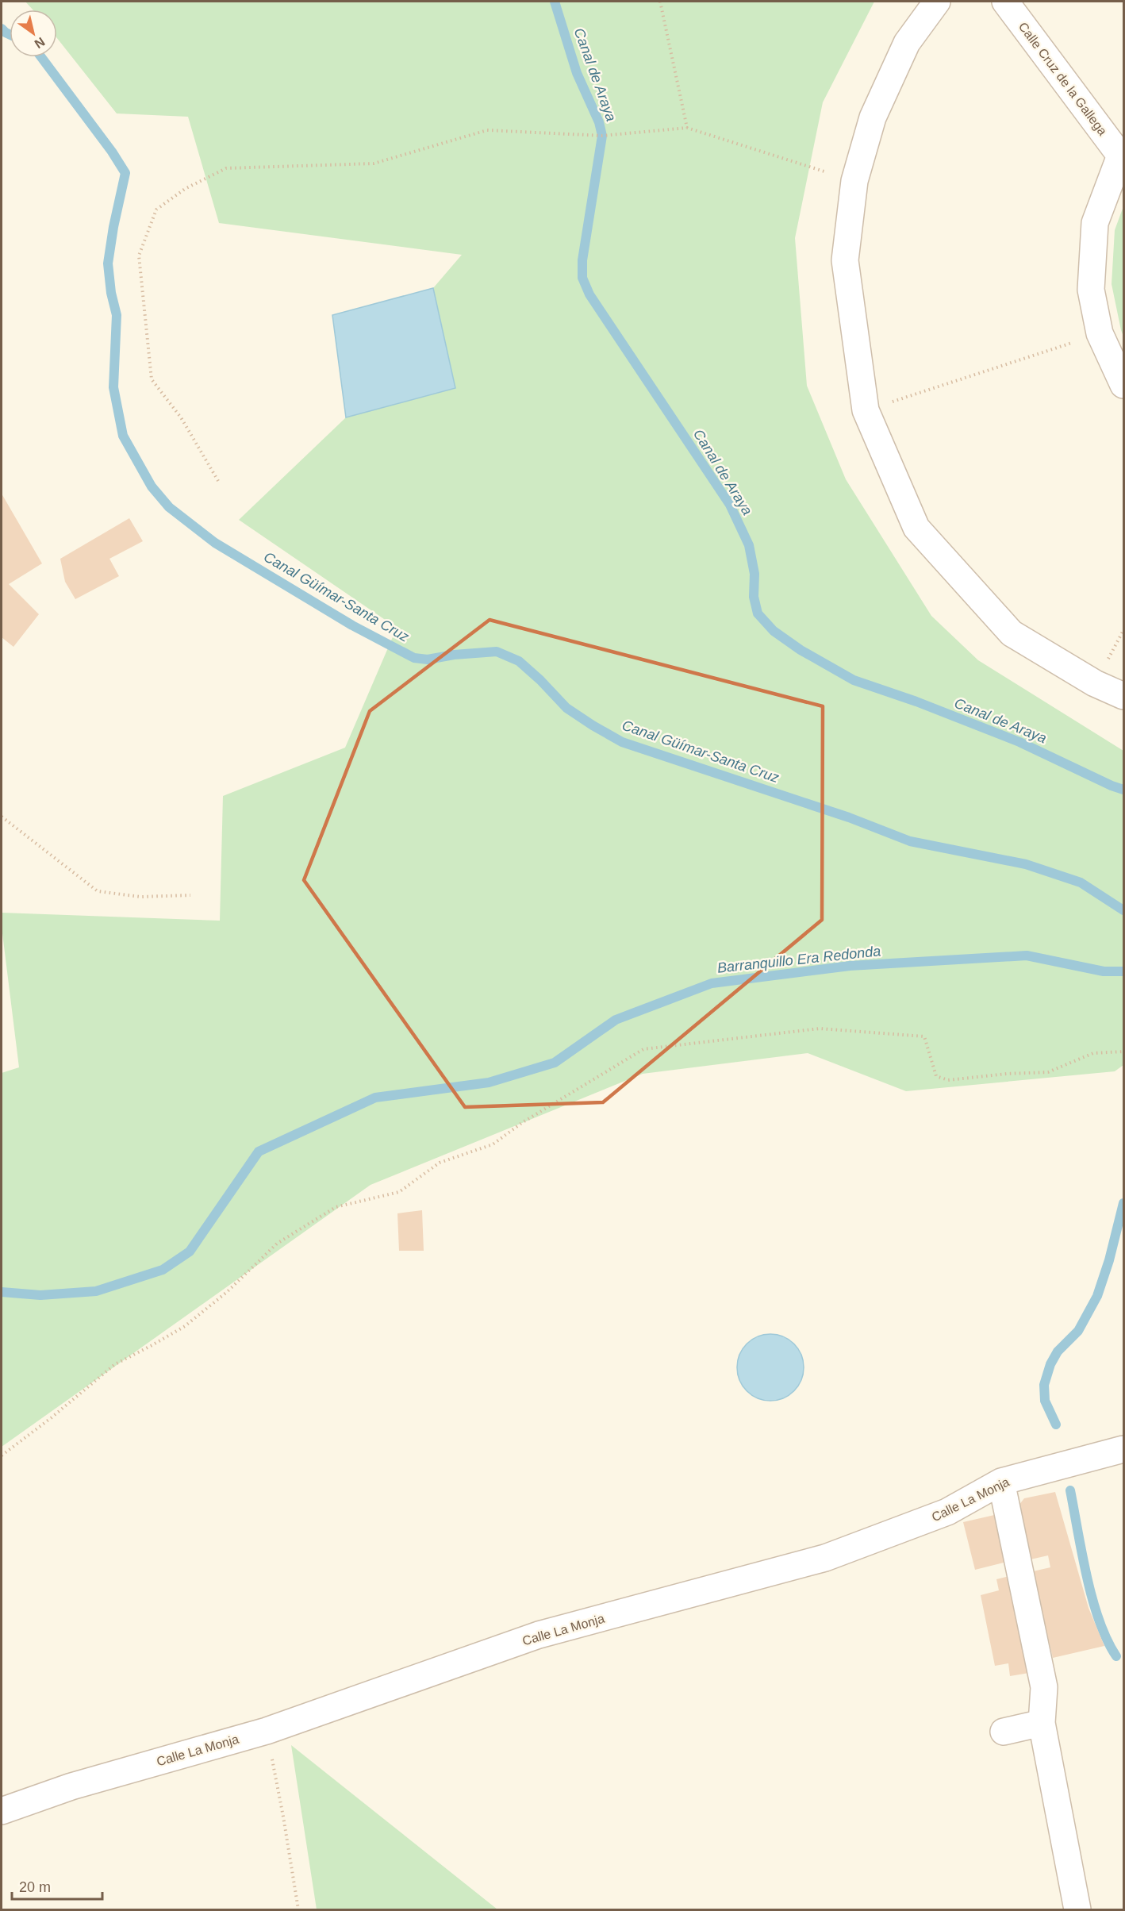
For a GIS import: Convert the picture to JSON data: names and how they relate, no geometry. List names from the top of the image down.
{
  "streets": {
    "street": ["Calle Cruz de la Gallega", "Calle La Monja"]
  },
  "water": ["Canal de Araya", "Canal Güímar-Santa Cruz", "Barranquillo Era Redonda"],
  "scale_bar": "20 m",
  "north": "bottom right"
}
